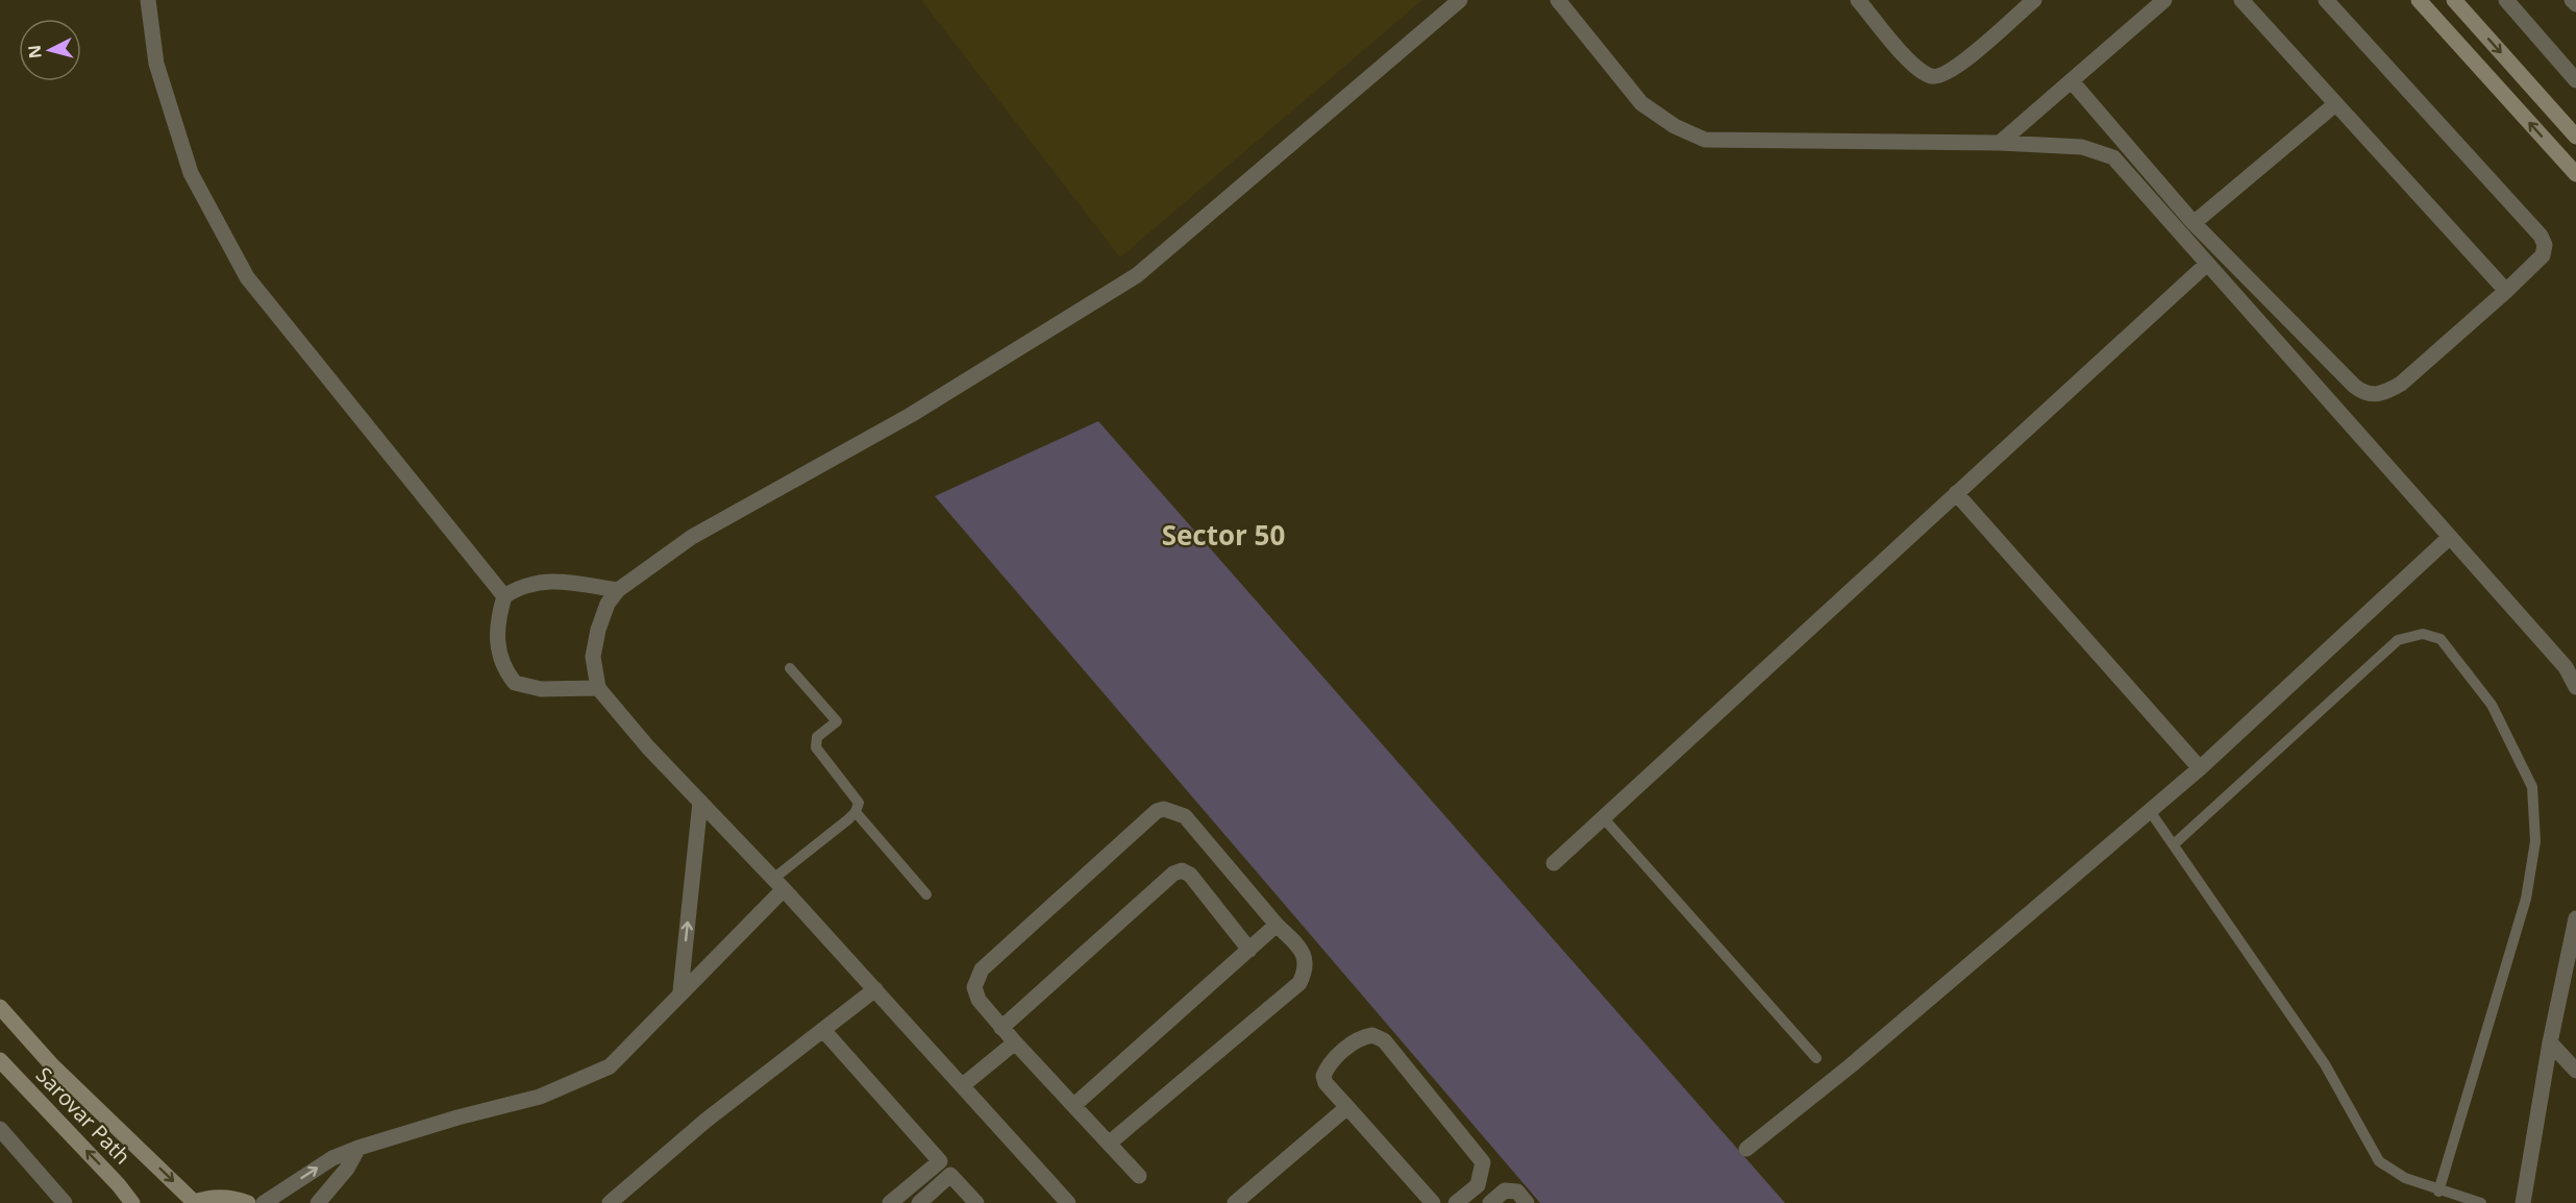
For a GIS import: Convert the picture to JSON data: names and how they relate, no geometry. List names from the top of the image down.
{
  "streets": {
    "main road": ["Sarovar Path"]
  },
  "districts": ["Sector 50"],
  "north": "left"
}
